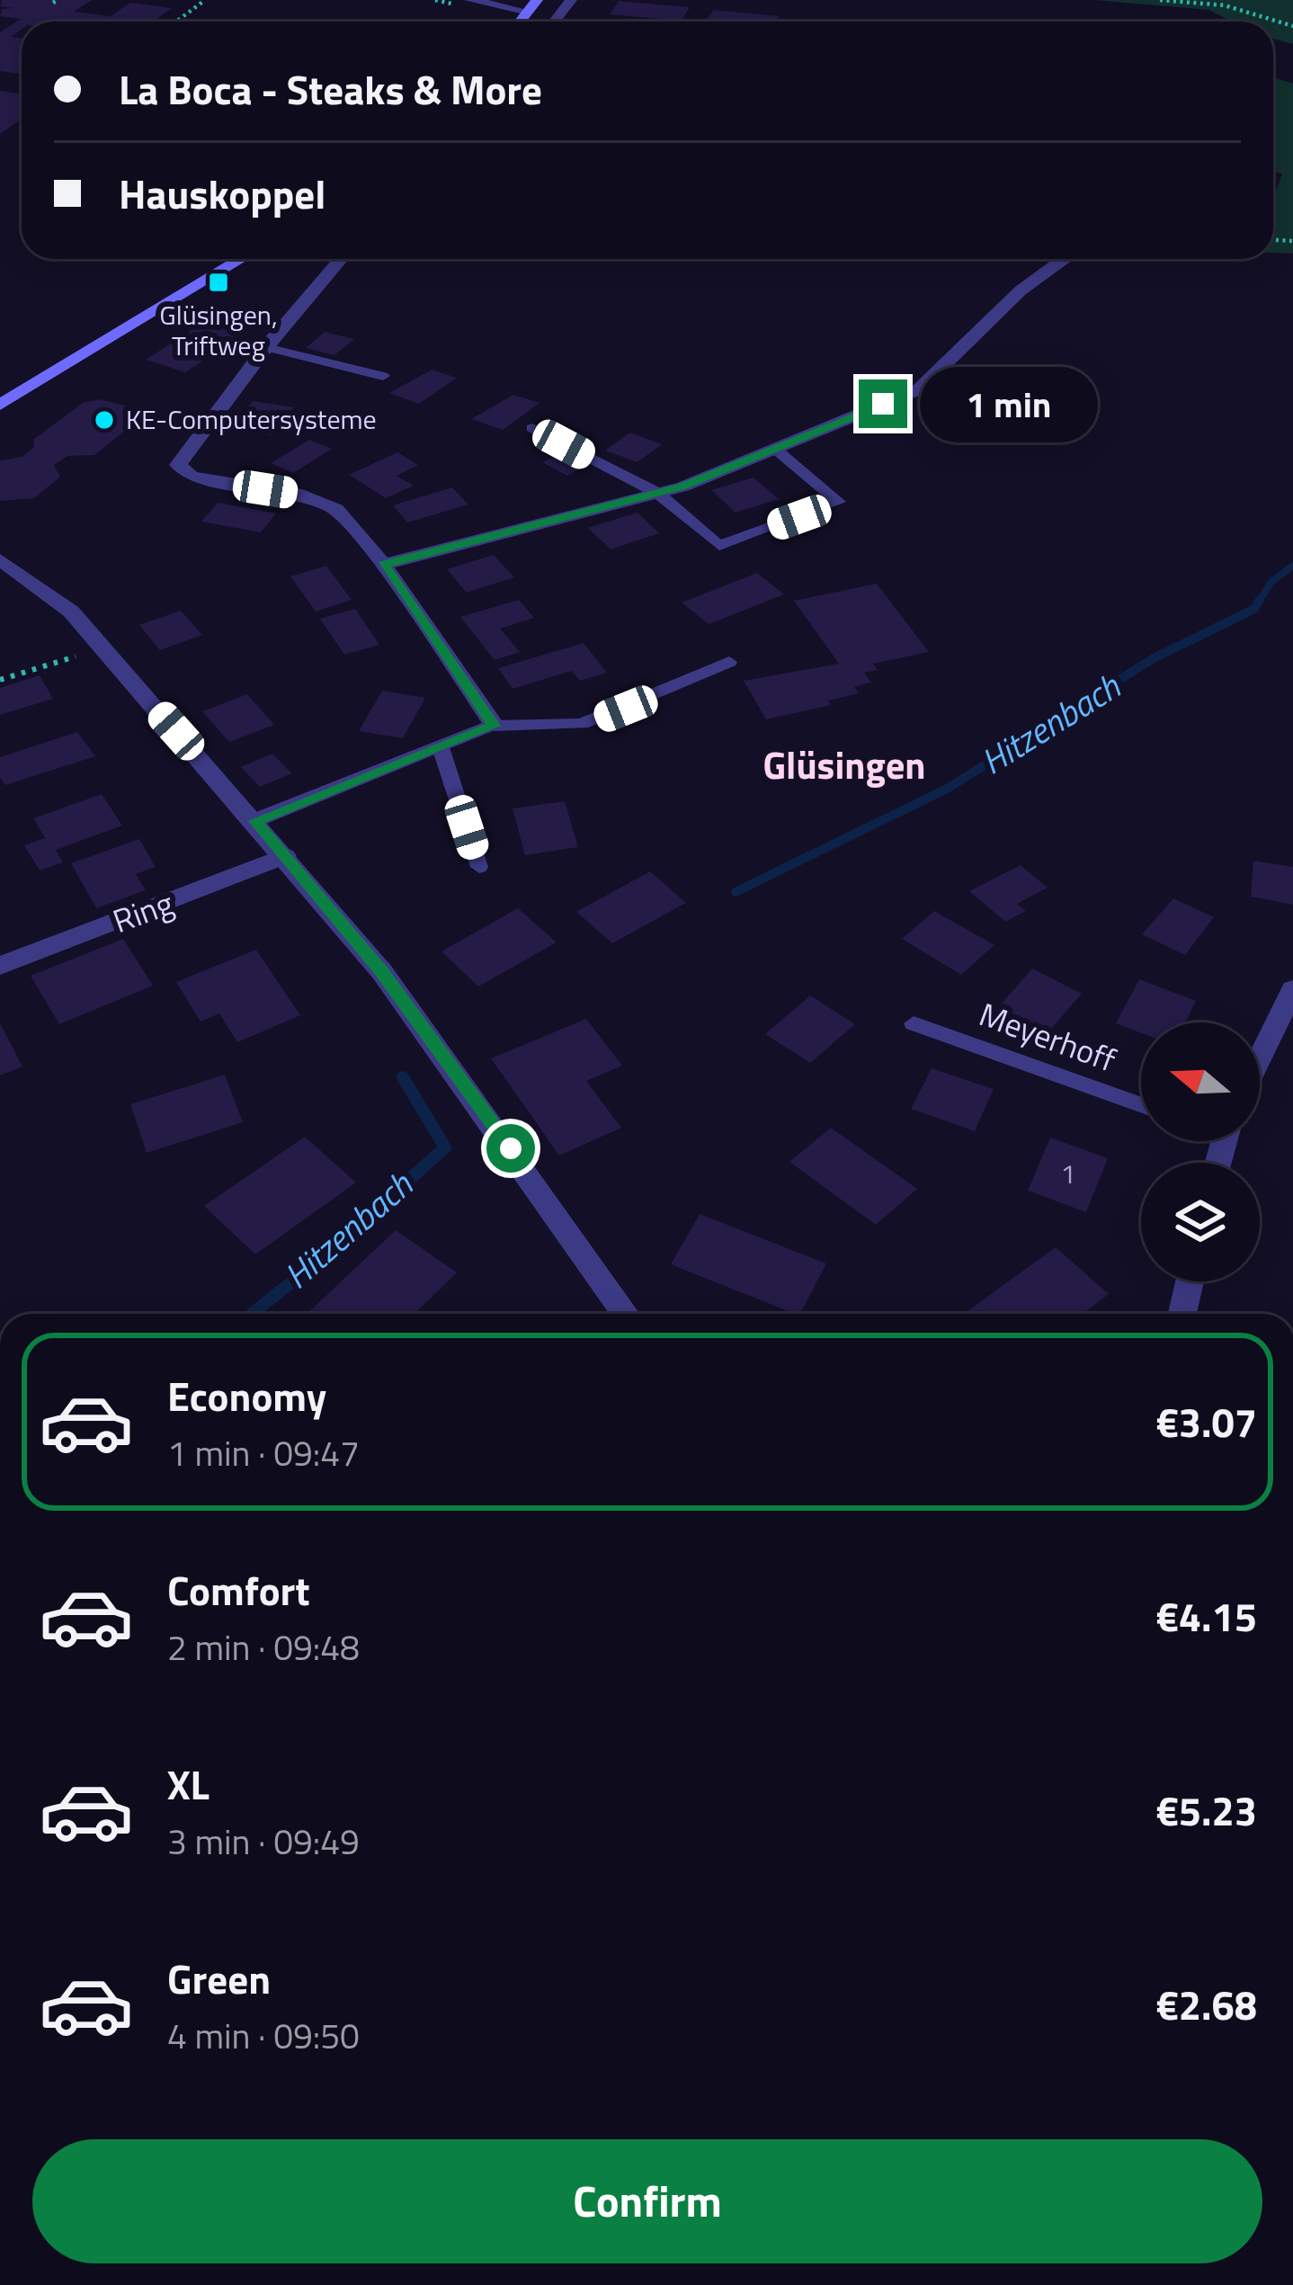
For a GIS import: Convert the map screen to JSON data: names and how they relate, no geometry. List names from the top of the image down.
{
  "streets": {
    "street": ["Ring"],
    "lane": ["Meyerhoff"]
  },
  "districts": ["Glüsingen"],
  "water": ["Hitzenbach"],
  "places": {
    "transit": ["Glüsingen, Triftweg"],
    "other": ["KE-Computersysteme"]
  },
  "house_numbers": ["1"],
  "north": "left",
  "page": {
    "banner": ["La Boca - Steaks & More", "Hauskoppel"],
    "bubble": "1 min",
    "list": [
      {
        "name": "Economy",
        "note": "1 min · 09:47",
        "value": "€3.07"
      },
      {
        "name": "Comfort",
        "note": "2 min · 09:48",
        "value": "€4.15"
      },
      {
        "name": "XL",
        "note": "3 min · 09:49",
        "value": "€5.23"
      },
      {
        "name": "Green",
        "note": "4 min · 09:50",
        "value": "€2.68"
      }
    ],
    "buttons": "Confirm"
  }
}
